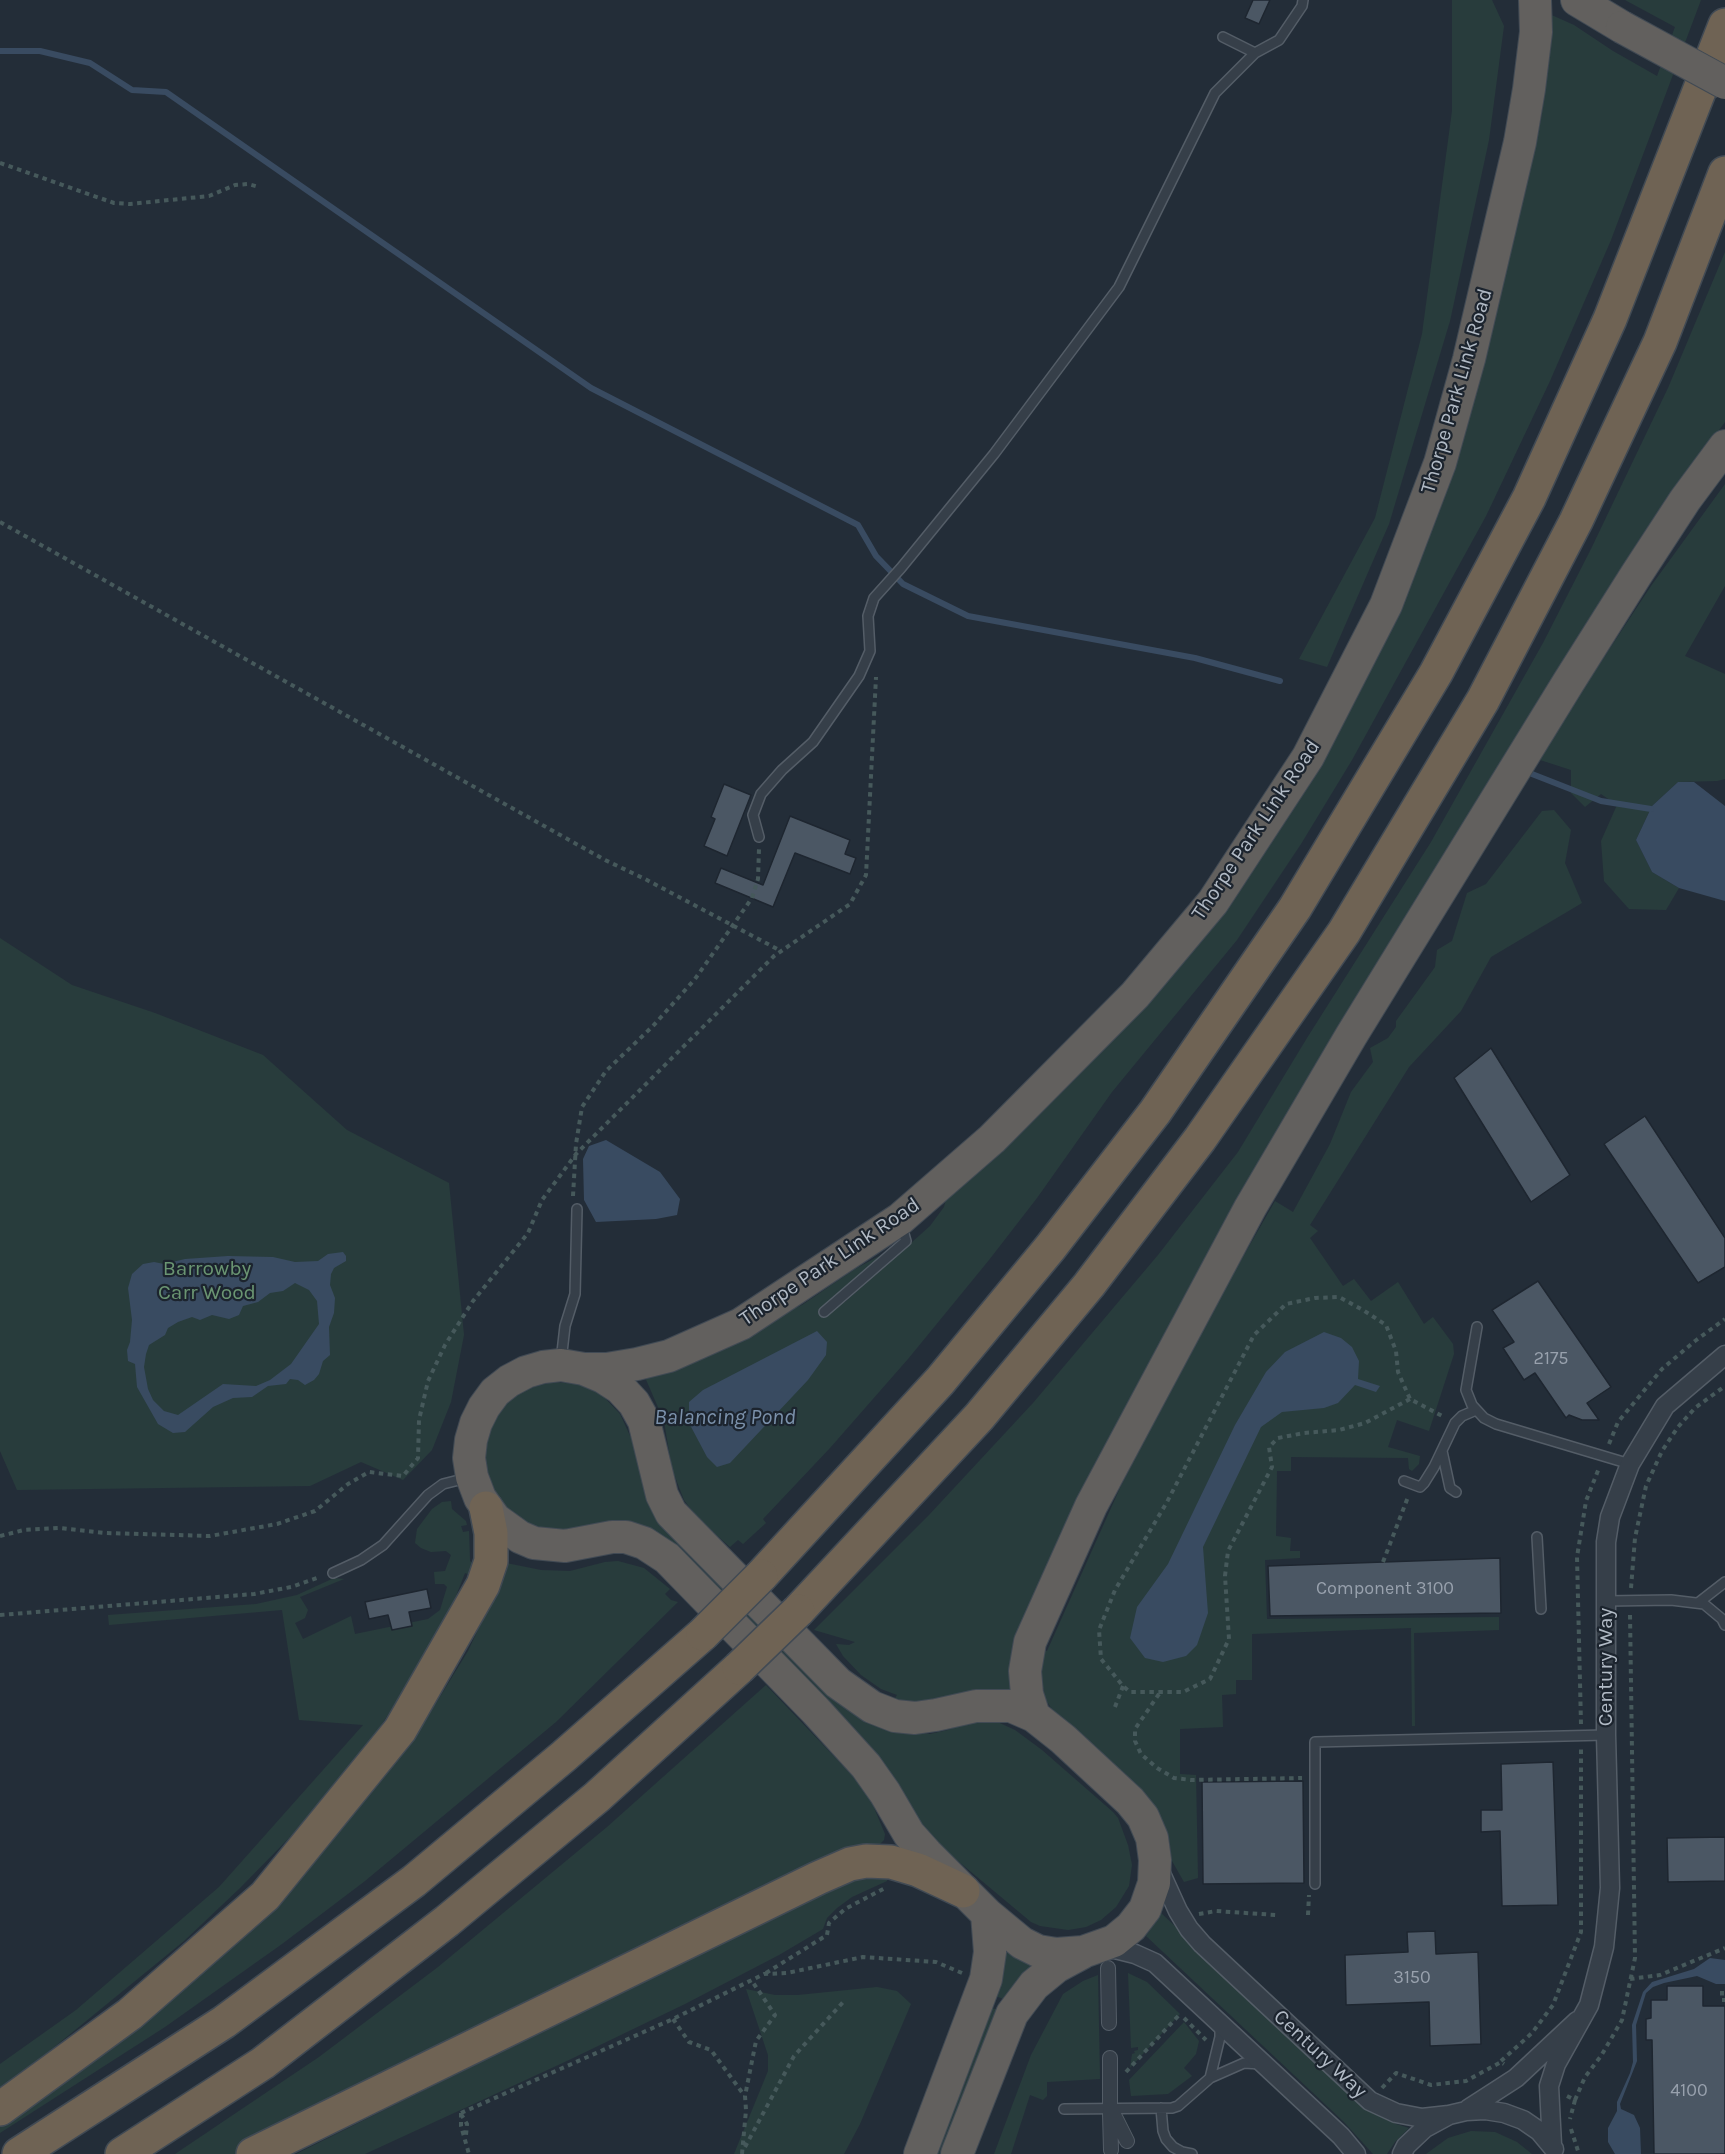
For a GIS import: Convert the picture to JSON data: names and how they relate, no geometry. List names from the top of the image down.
{
  "streets": {
    "highway": ["Thorpe Park Link Road"],
    "street": ["Century Way"]
  },
  "water": ["Balancing Pond"],
  "parks": ["Barrowby Carr Wood"],
  "house_numbers": [
    "2175",
    "Component 3100",
    "3150",
    "4100"
  ]
}
